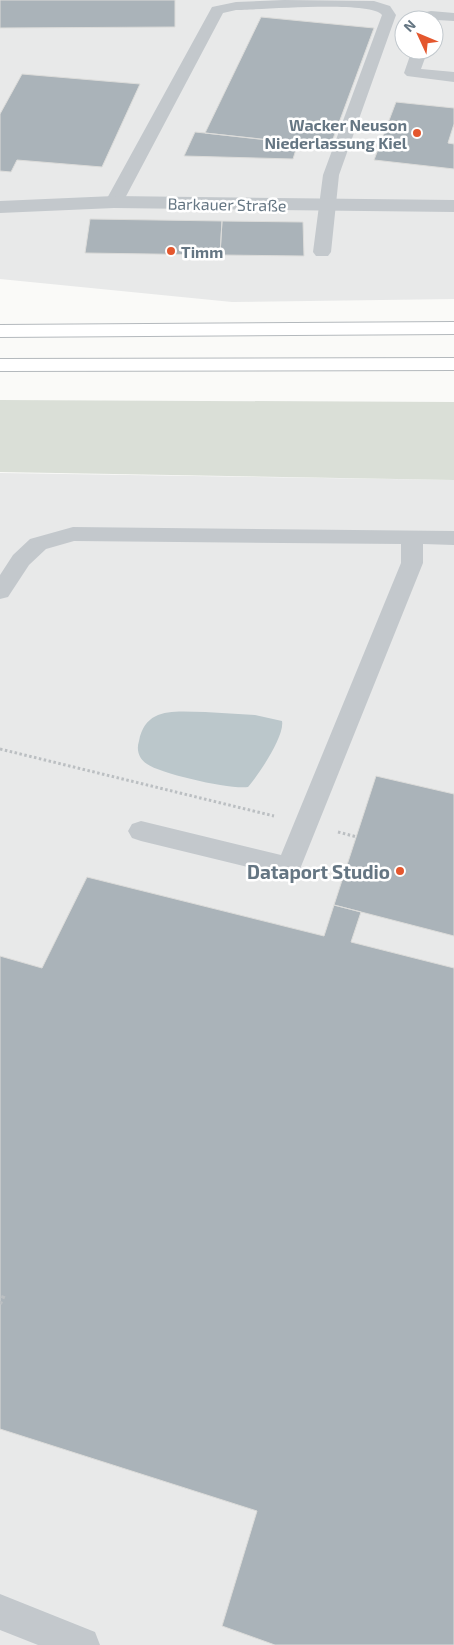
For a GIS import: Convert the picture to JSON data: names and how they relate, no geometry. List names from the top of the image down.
{
  "streets": {
    "street": ["Barkauer Straße"]
  },
  "places": ["Wacker Neuson Niederlassung Kiel", "Timm", "Dataport Studio"],
  "north": "top left"
}
